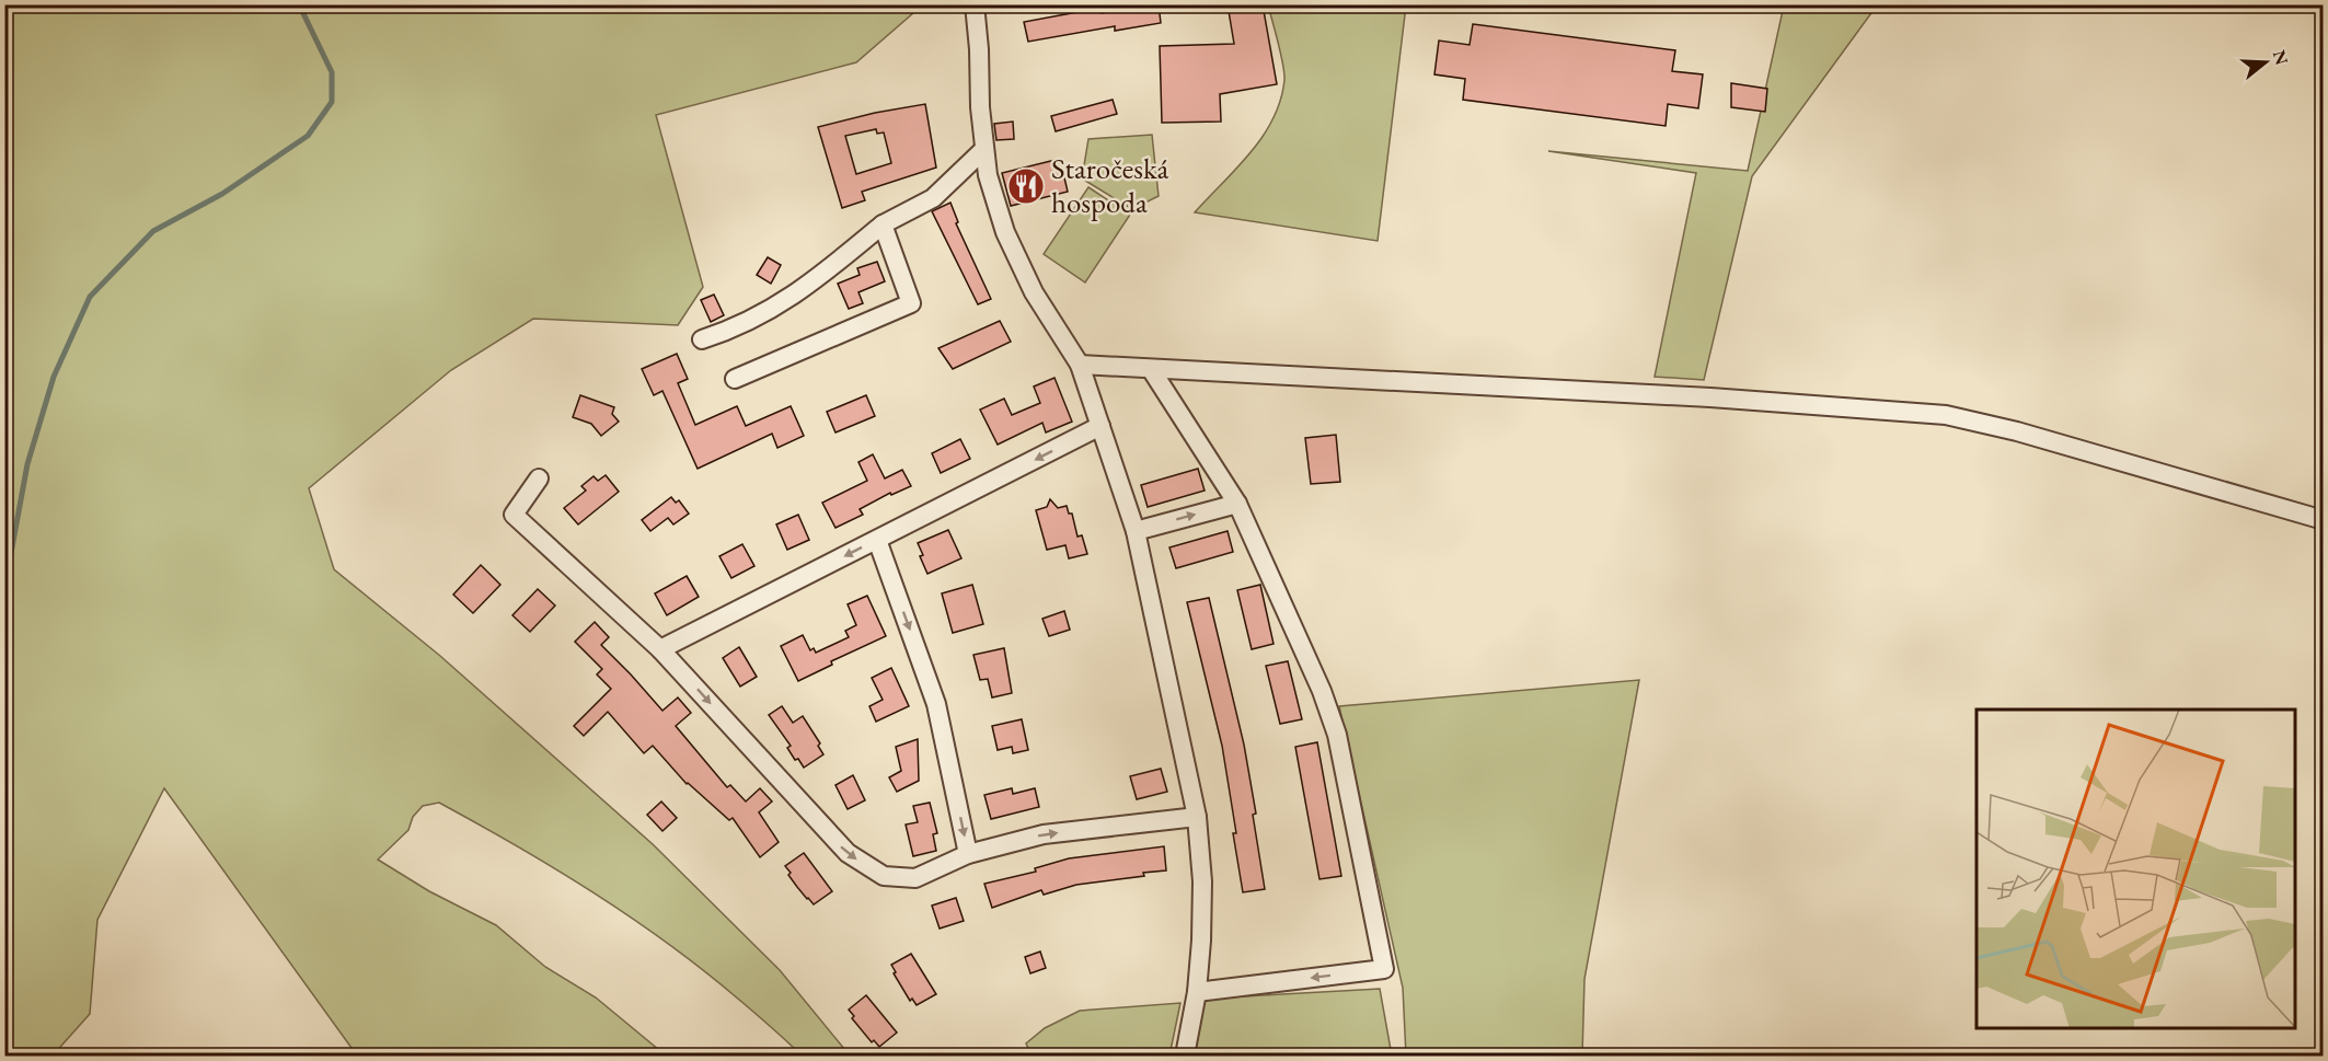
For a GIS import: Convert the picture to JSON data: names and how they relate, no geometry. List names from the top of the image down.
{
  "places": {
    "restaurant": ["Staročeská hospoda"]
  },
  "north": "right"
}
